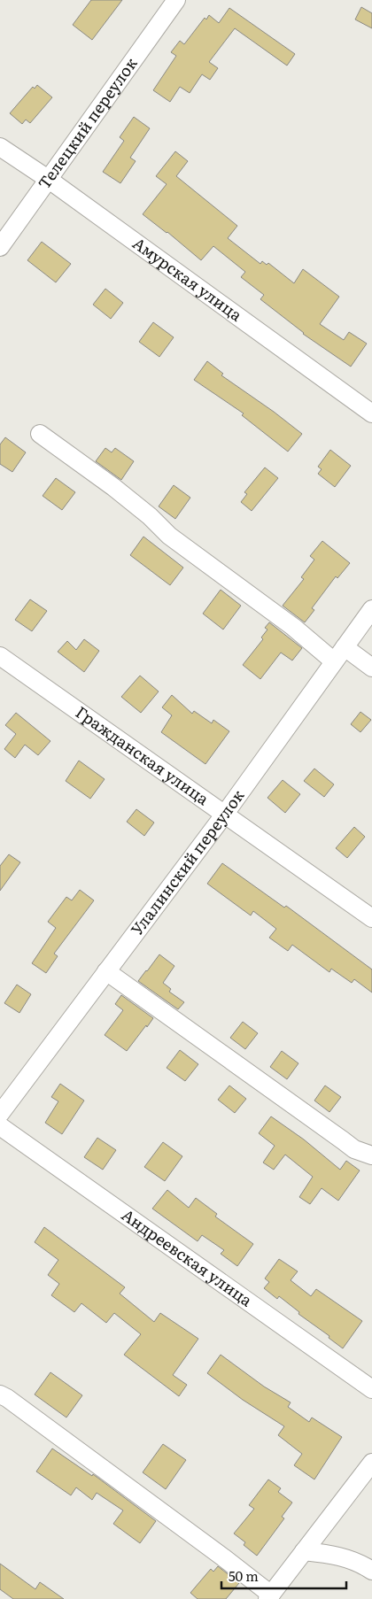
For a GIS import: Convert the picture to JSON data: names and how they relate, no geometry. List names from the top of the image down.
{
  "streets": {
    "street": [
      "Телецкий переулок",
      "Амурская улица",
      "Гражданская улица",
      "Улалинский переулок",
      "Андреевская улица"
    ]
  },
  "crossings": [
    ["Телецкий переулок", "Амурская улица"],
    ["Гражданская улица", "Улалинский переулок"]
  ],
  "scale_bar": "50 m"
}
